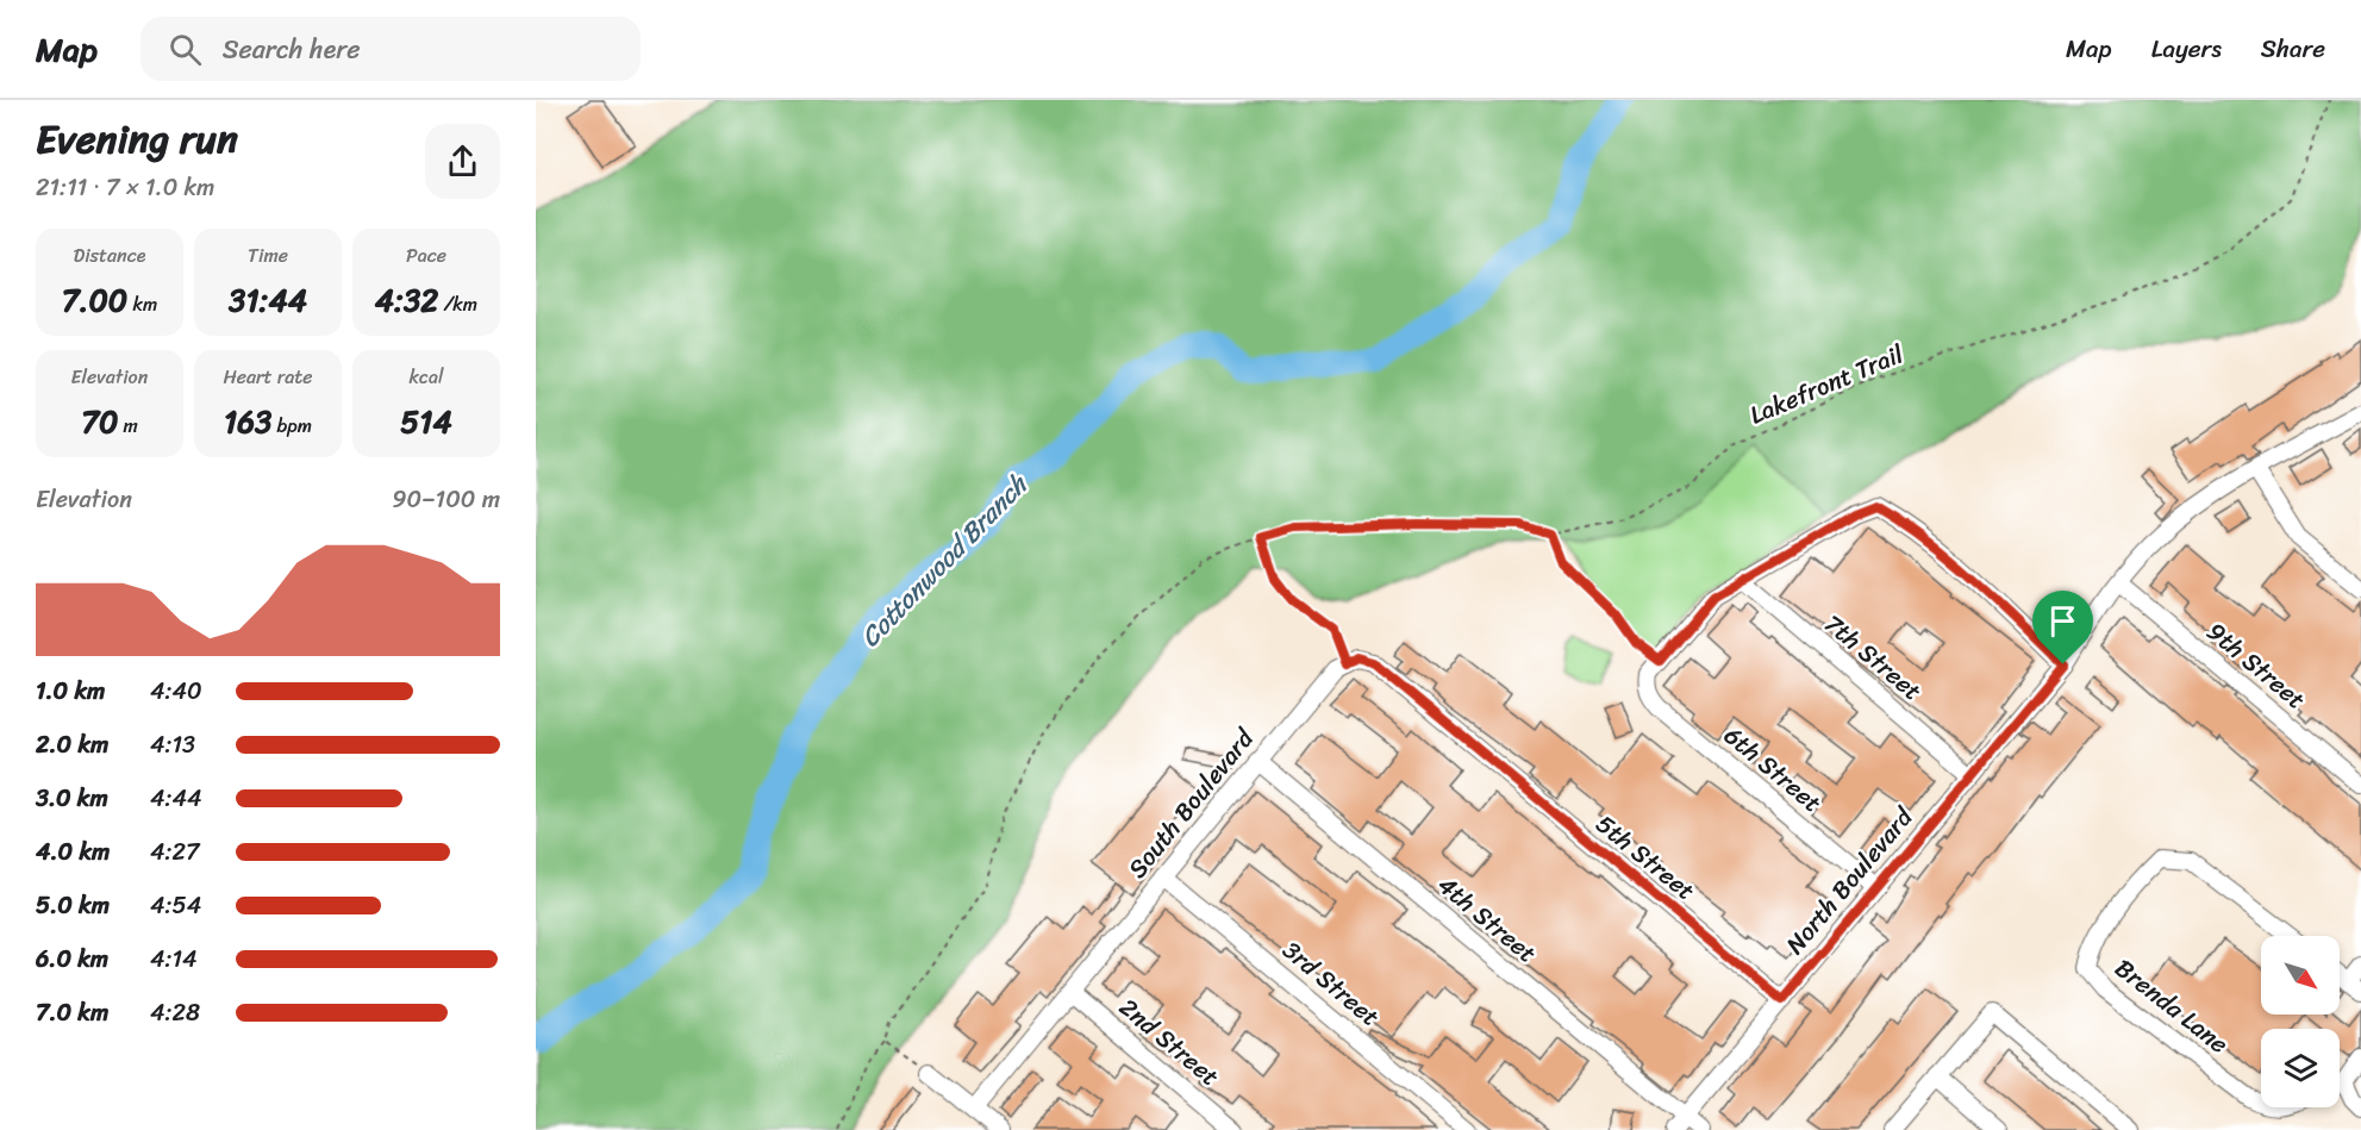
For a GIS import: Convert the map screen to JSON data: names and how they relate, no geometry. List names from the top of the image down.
{
  "streets": {
    "street": [
      "7th Street",
      "9th Street",
      "6th Street",
      "South Boulevard",
      "5th Street",
      "North Boulevard",
      "4th Street",
      "3rd Street",
      "Brenda Lane",
      "2nd Street"
    ],
    "path": ["Lakefront Trail"]
  },
  "crossings": [
    ["7th Street", "North Boulevard"],
    ["9th Street", "North Boulevard"],
    ["6th Street", "North Boulevard"],
    ["South Boulevard", "5th Street"],
    ["South Boulevard", "4th Street"],
    ["South Boulevard", "3rd Street"],
    ["South Boulevard", "2nd Street"],
    ["5th Street", "North Boulevard"],
    ["North Boulevard", "4th Street"]
  ],
  "water": ["Cottonwood Branch"],
  "north": "bottom right",
  "page": {
    "header": "Map",
    "search": "Search here",
    "nav": ["Map", "Layers", "Share"],
    "heading": ["Evening run", "21:11 · 7 × 1.0 km"],
    "stats": [
      ["Distance", "7.00 km"],
      ["Time", "31:44"],
      ["Pace", "4:32 /km"],
      ["Elevation", "70 m"],
      ["Heart rate", "163 bpm"],
      ["kcal", "514"]
    ],
    "chart": ["Elevation", "90–100 m"],
    "list": [
      {
        "name": "1.0 km",
        "note": "4:40"
      },
      {
        "name": "2.0 km",
        "note": "4:13"
      },
      {
        "name": "3.0 km",
        "note": "4:44"
      },
      {
        "name": "4.0 km",
        "note": "4:27"
      },
      {
        "name": "5.0 km",
        "note": "4:54"
      },
      {
        "name": "6.0 km",
        "note": "4:14"
      },
      {
        "name": "7.0 km",
        "note": "4:28"
      }
    ]
  }
}
